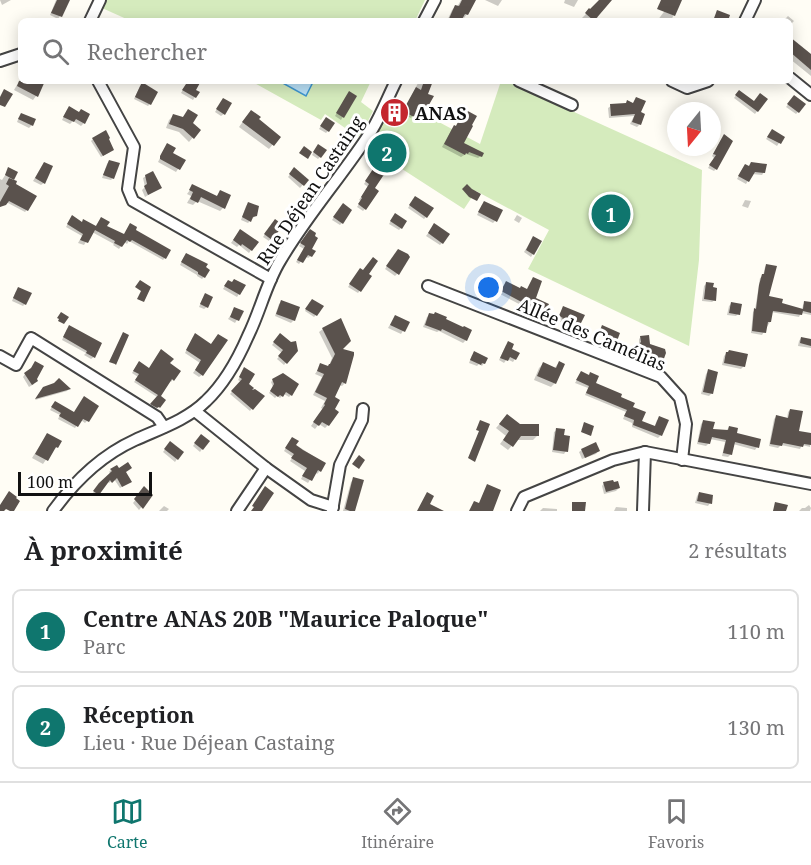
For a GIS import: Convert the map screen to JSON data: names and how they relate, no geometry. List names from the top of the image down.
{
  "streets": {
    "street": ["Rue Déjean Castaing", "Allée des Camélias"]
  },
  "places": {
    "building": ["ANAS"]
  },
  "scale_bar": "100 m",
  "north": "bottom",
  "page": {
    "search": "Rechercher",
    "pins": ["2", "1"],
    "scale": "100 m",
    "heading": ["À proximité", "2 résultats"],
    "list": [
      {
        "mark": "1",
        "name": "Centre ANAS 20B \"Maurice Paloque\"",
        "note": "Parc",
        "value": "110 m"
      },
      {
        "mark": "2",
        "name": "Réception",
        "note": "Lieu · Rue Déjean Castaing",
        "value": "130 m"
      }
    ],
    "nav": ["Carte", "Itinéraire", "Favoris"]
  }
}
